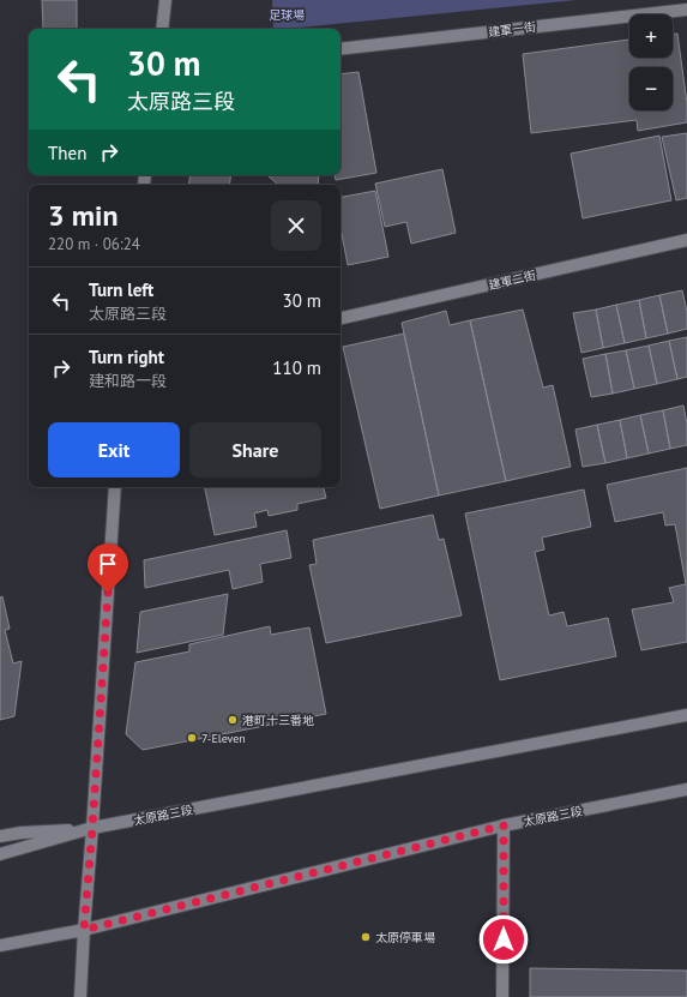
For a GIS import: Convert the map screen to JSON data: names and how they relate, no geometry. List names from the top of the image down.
{
  "streets": {
    "main road": ["建軍一街", "建軍二街", "太原路三段"]
  },
  "parks": ["足球場"],
  "places": ["港町十三番地", "7-Eleven", "太原停車場"],
  "page": {
    "map_buttons": ["+", "−"],
    "turn": ["30 m", "太原路三段"],
    "then": "Then",
    "heading": ["3 min", "220 m · 06:24"],
    "list": [
      {
        "name": "Turn left",
        "note": "太原路三段",
        "value": "30 m"
      },
      {
        "name": "Turn right",
        "note": "建和路一段",
        "value": "110 m"
      }
    ],
    "buttons": ["Exit", "Share"]
  }
}
